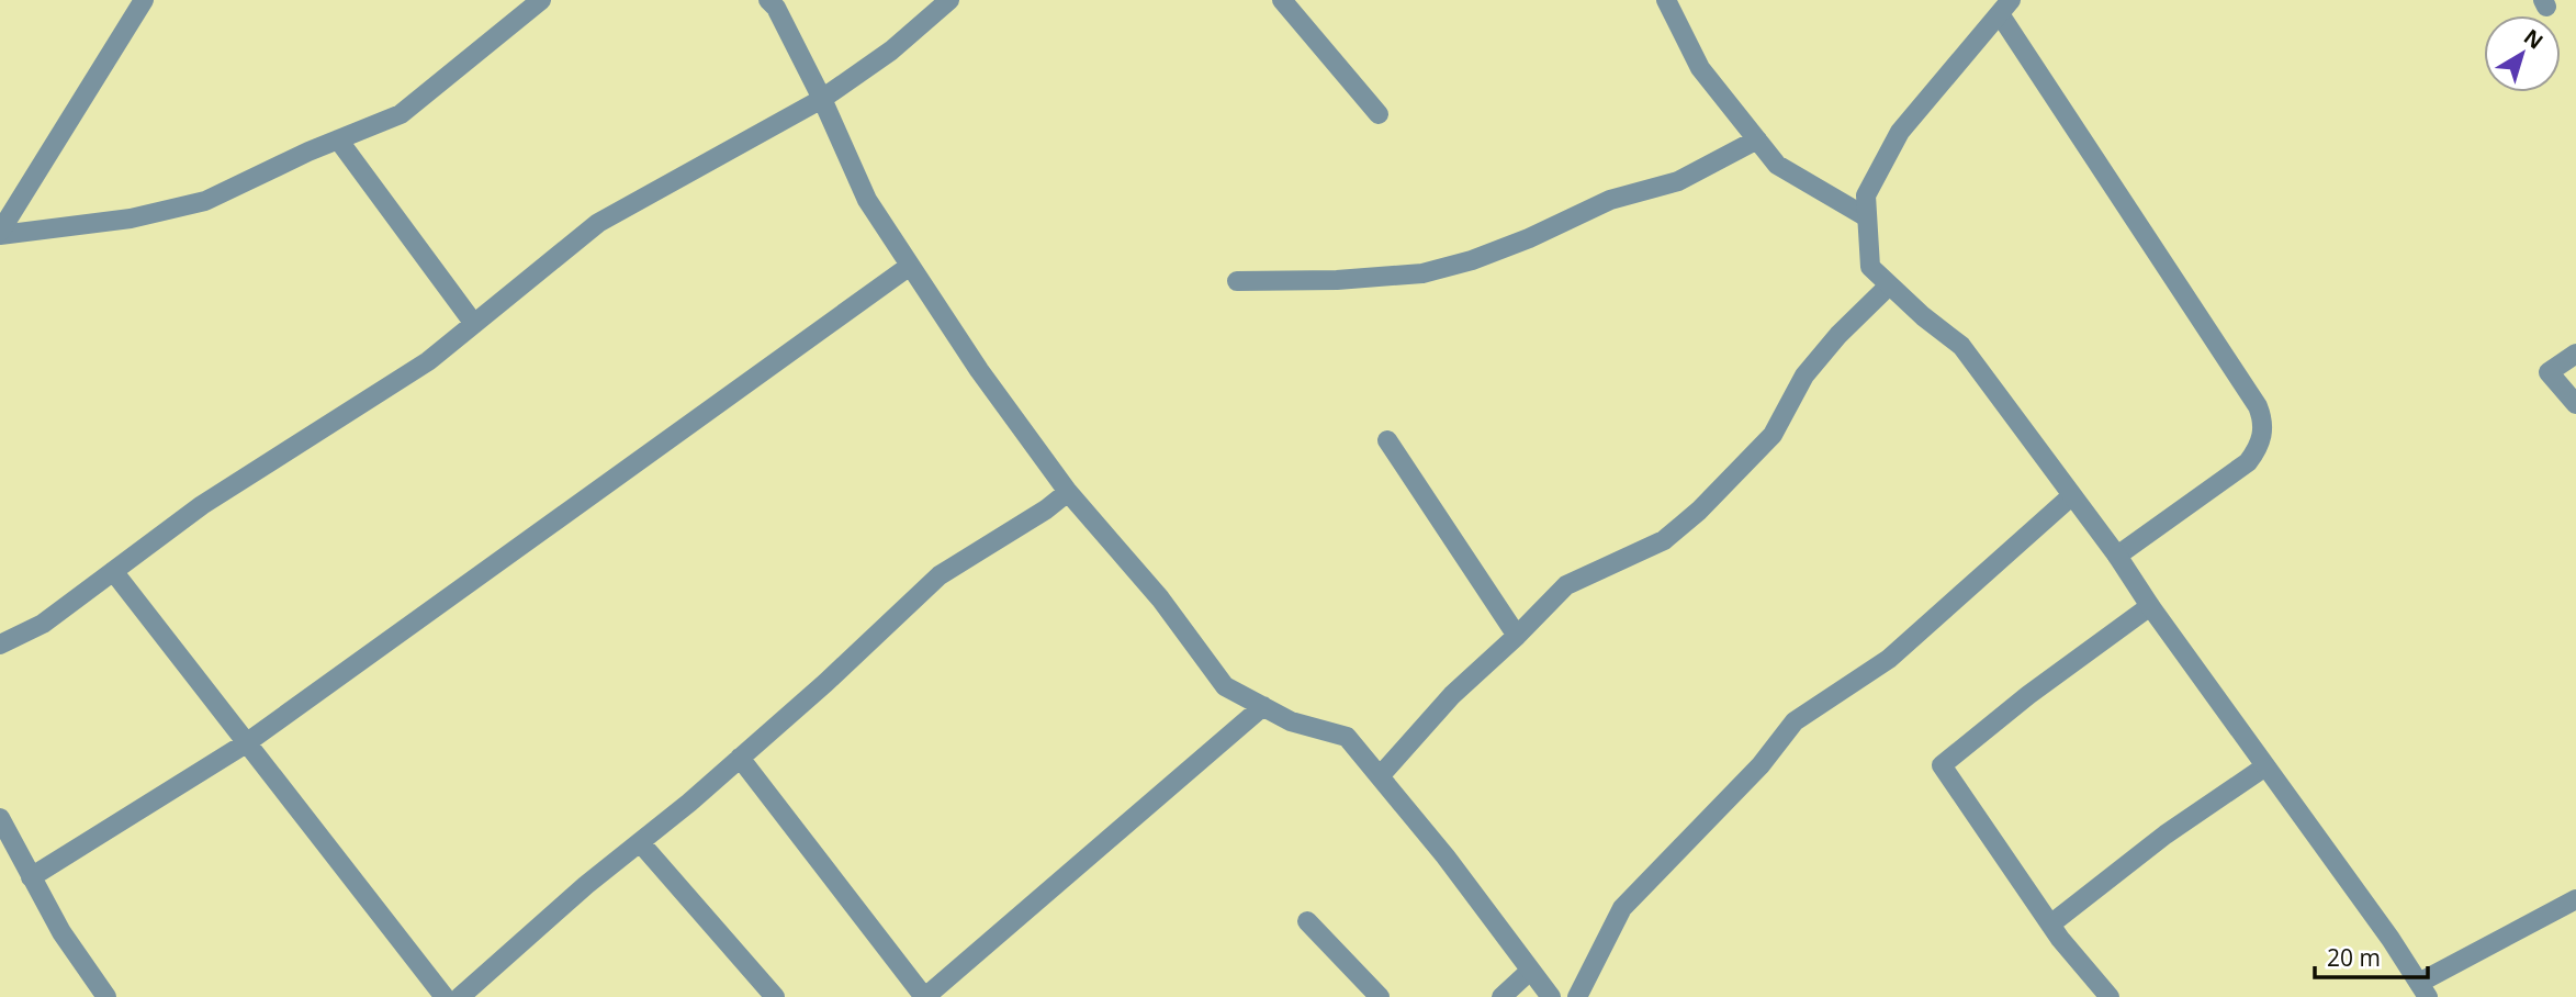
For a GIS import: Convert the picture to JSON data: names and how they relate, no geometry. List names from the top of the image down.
{
  "scale_bar": "20 m",
  "north": "top right"
}
